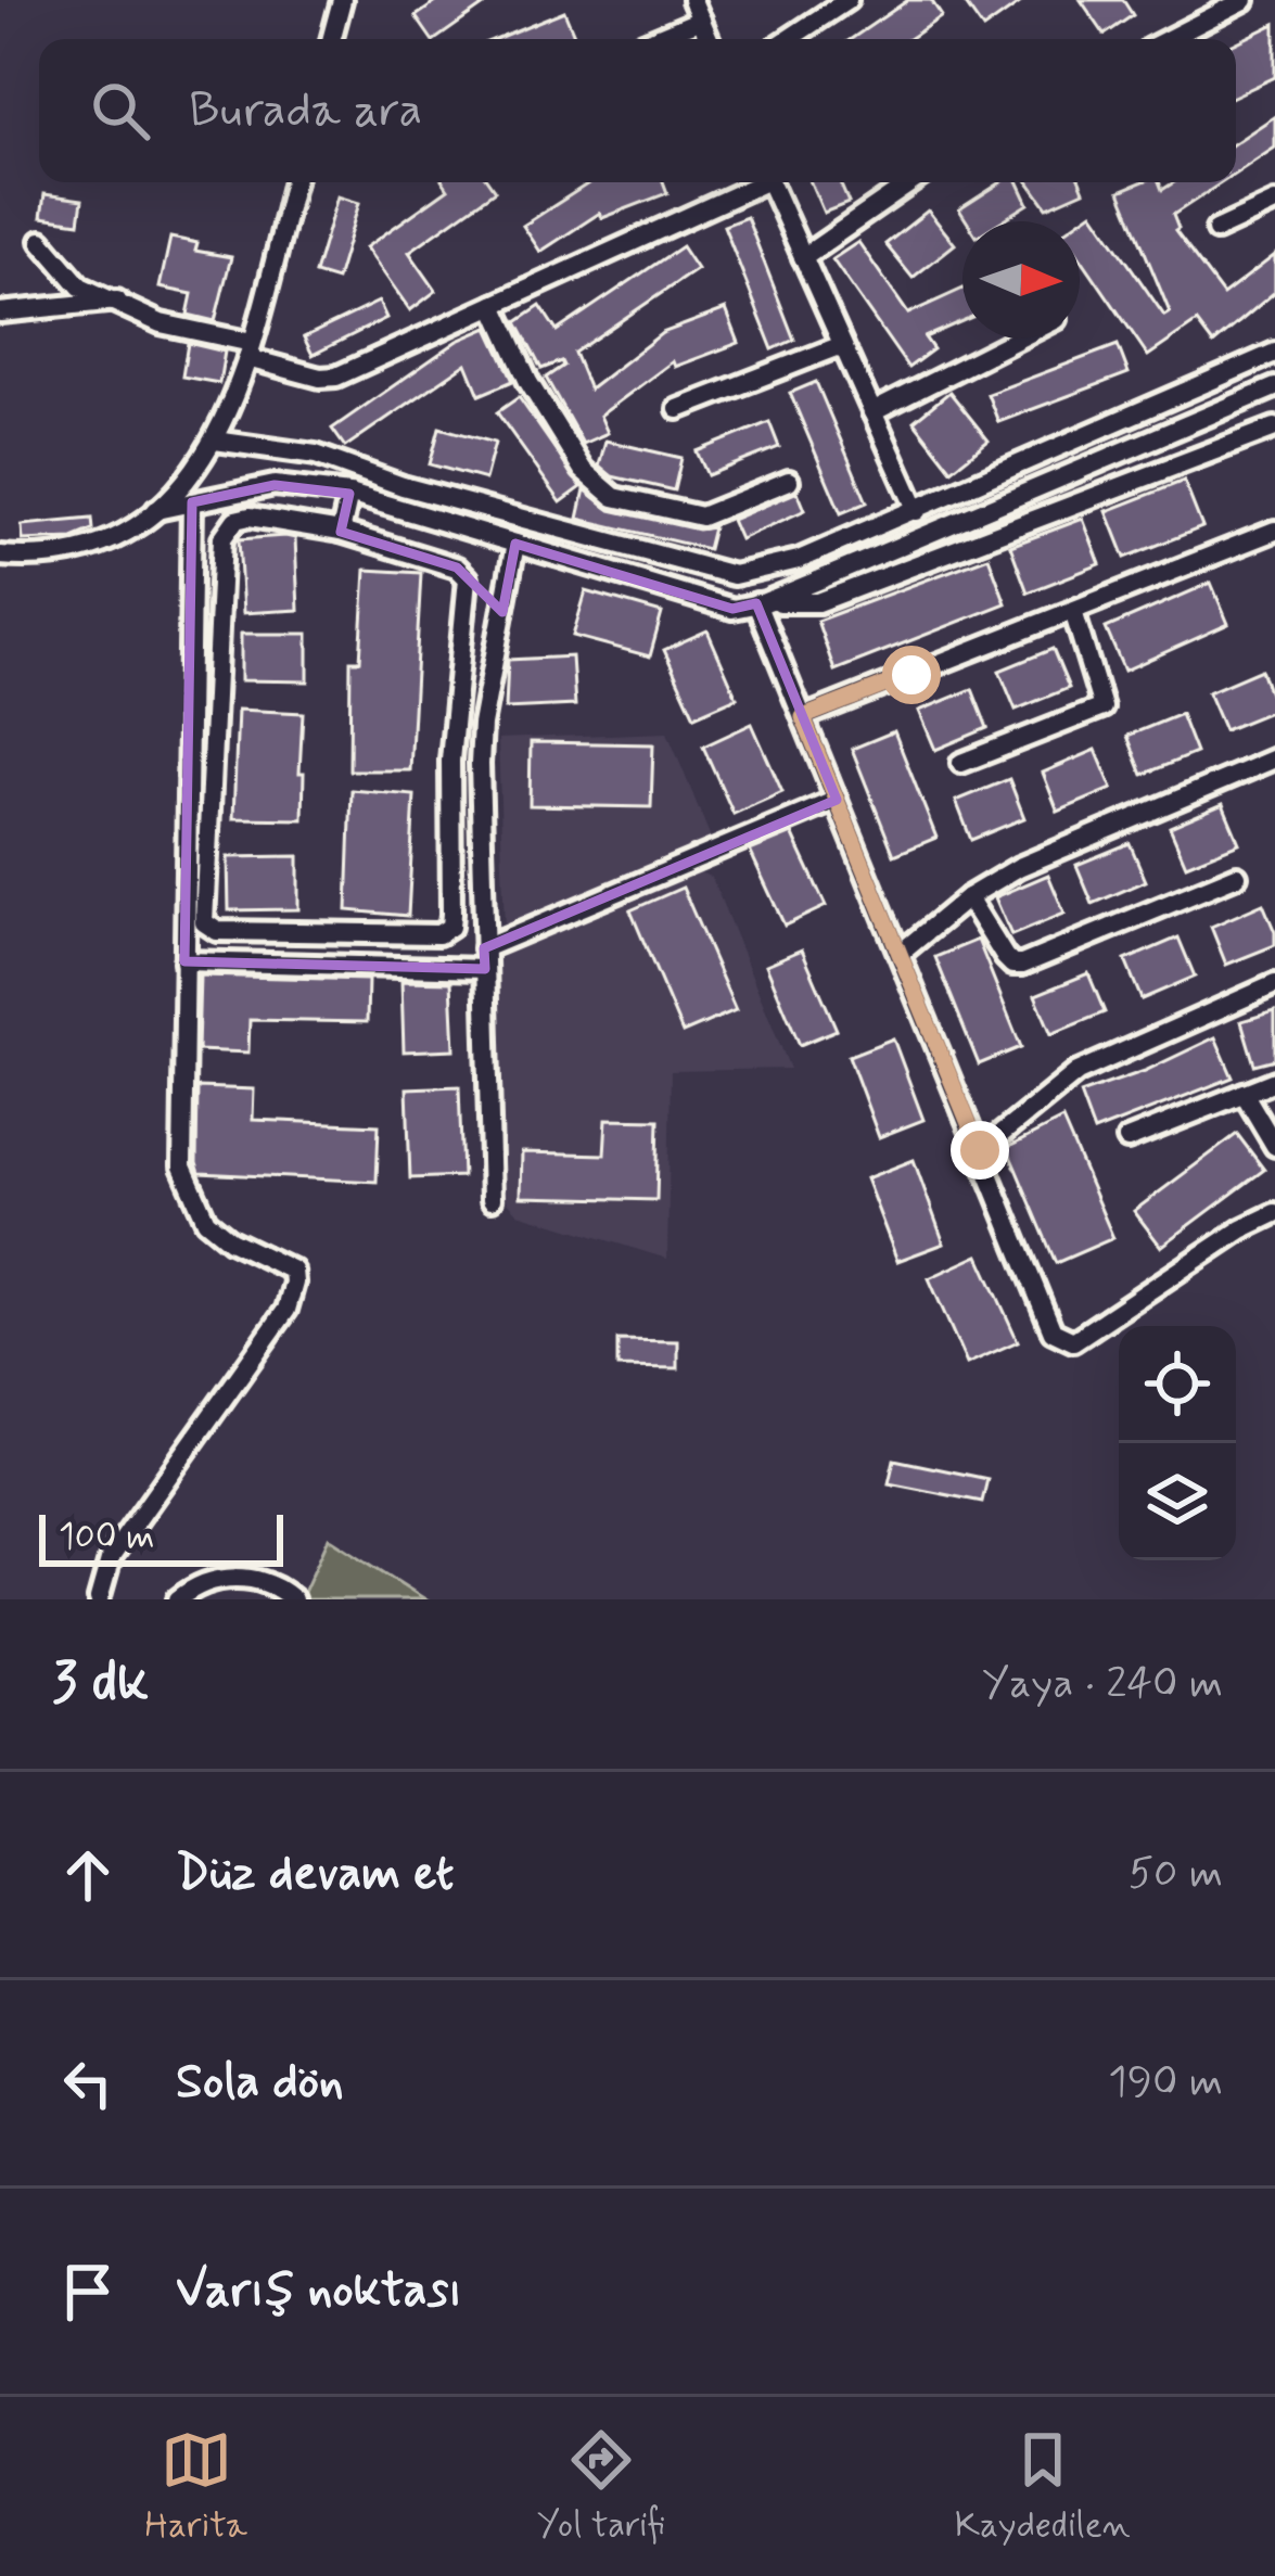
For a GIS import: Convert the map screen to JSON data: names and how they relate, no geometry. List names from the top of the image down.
{
  "scale_bar": "100 m",
  "north": "right",
  "page": {
    "search": "Burada ara",
    "scale": "100 m",
    "heading": ["3 dk", "Yaya · 240 m"],
    "list": [
      ["Düz devam et", "50 m"],
      ["Sola dön", "190 m"],
      "Varış noktası"
    ],
    "nav": ["Harita", "Yol tarifi", "Kaydedilen"]
  }
}
